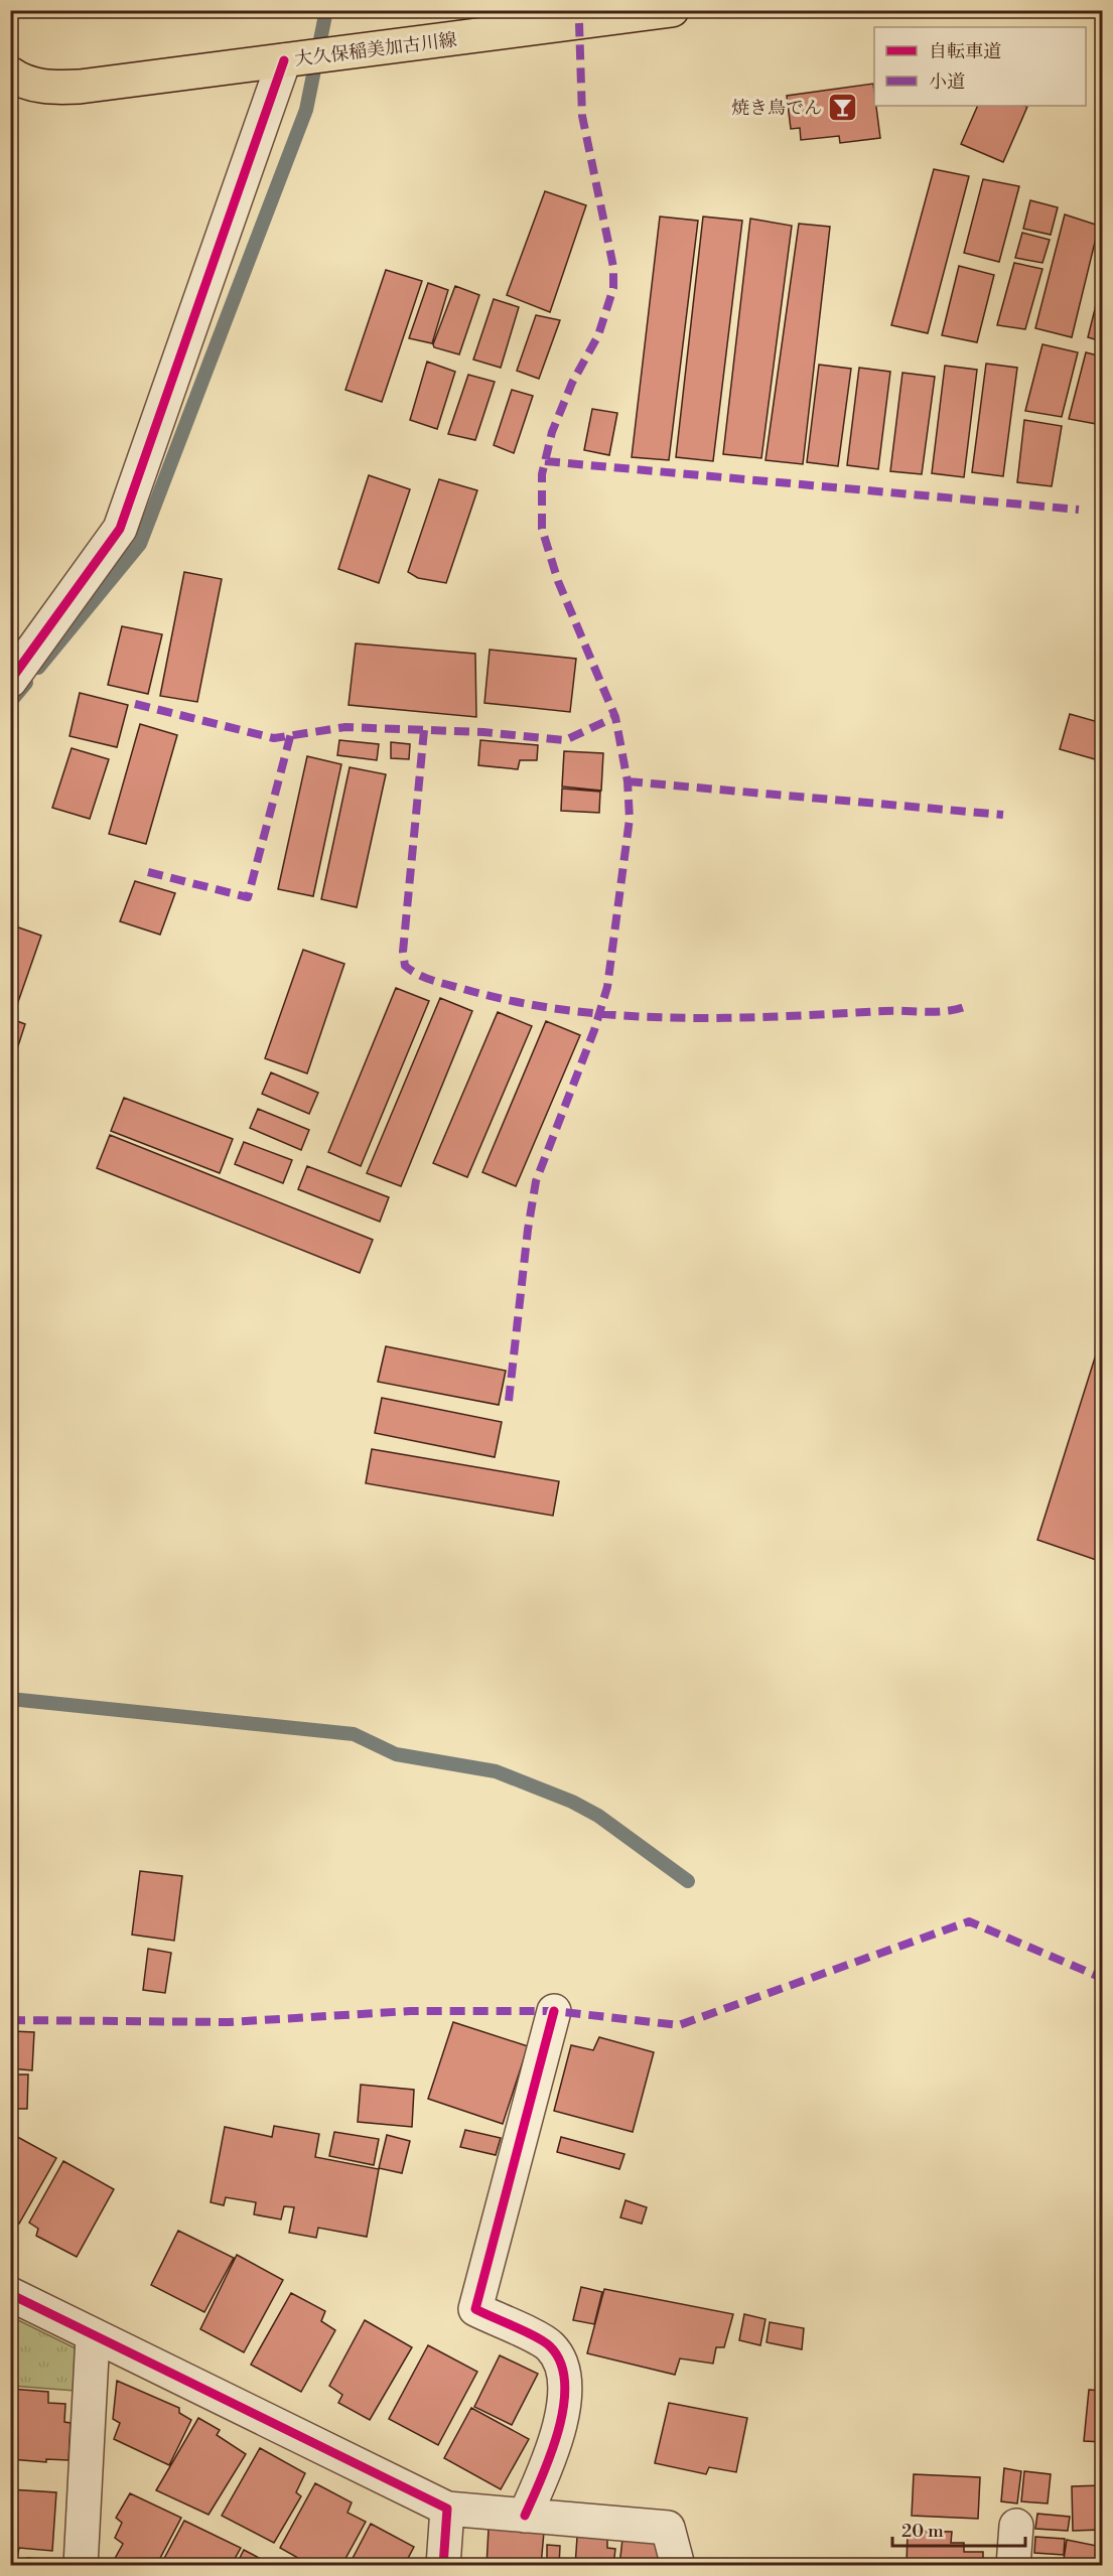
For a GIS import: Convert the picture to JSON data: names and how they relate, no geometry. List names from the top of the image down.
{
  "streets": {
    "main road": ["大久保稲美加古川線"]
  },
  "places": {
    "bar": ["焼き鳥でん"]
  },
  "legend": ["自転車道", "小道"],
  "scale_bar": "20 m"
}
